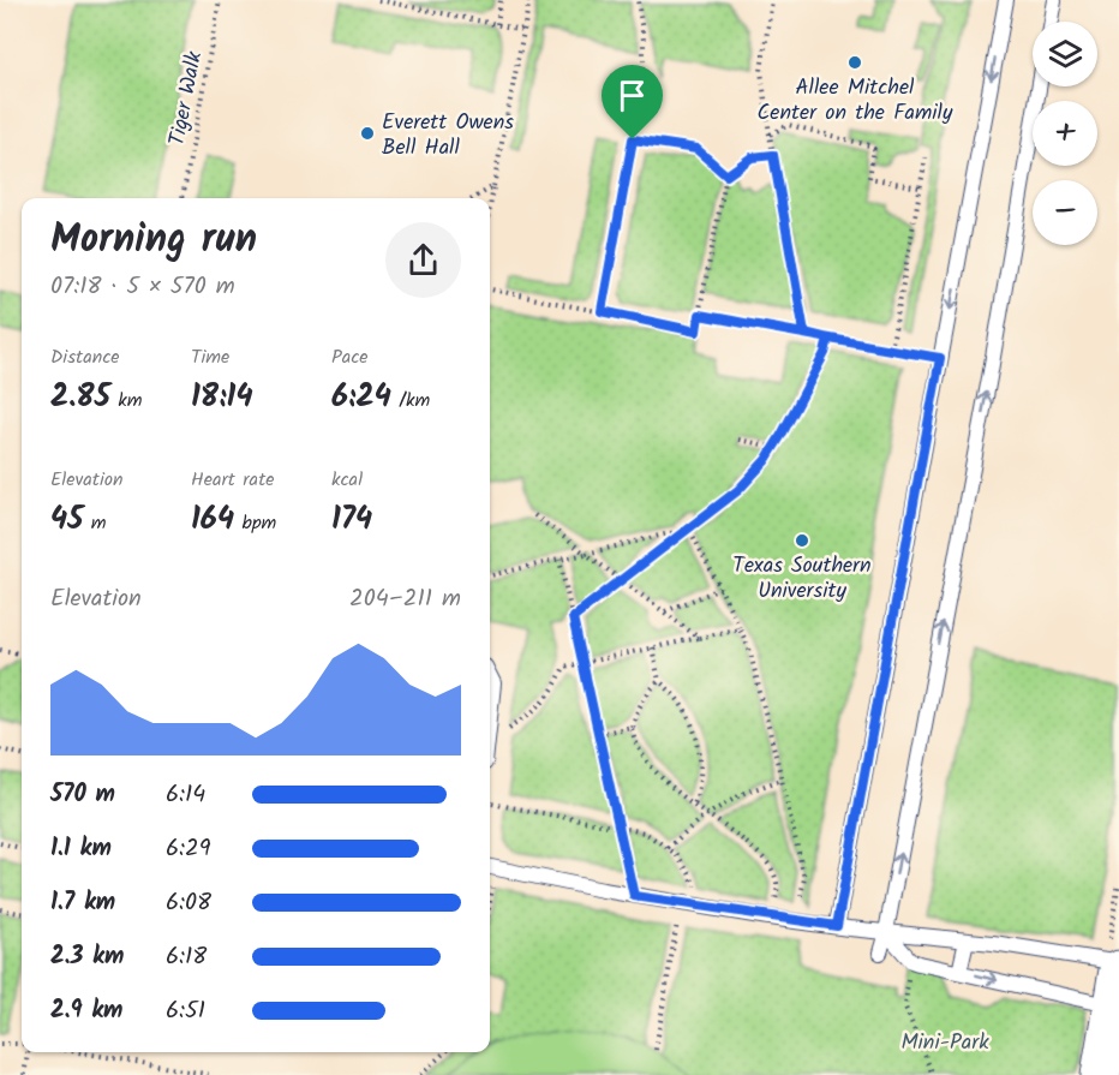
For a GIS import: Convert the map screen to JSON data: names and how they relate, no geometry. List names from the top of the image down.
{
  "streets": {
    "path": ["Tiger Walk"]
  },
  "parks": ["Mini-Park"],
  "places": ["Allee Mitchel Center on the Family", "Everett Owens Bell Hall", "Texas Southern University"],
  "page": {
    "map_buttons": ["+", "−"],
    "heading": ["Morning run", "07:18 · 5 × 570 m"],
    "stats": [
      ["Distance", "2.85 km"],
      ["Time", "18:14"],
      ["Pace", "6:24 /km"],
      ["Elevation", "45 m"],
      ["Heart rate", "164 bpm"],
      ["kcal", "174"]
    ],
    "chart": ["Elevation", "204–211 m"],
    "list": [
      {
        "name": "570 m",
        "note": "6:14"
      },
      {
        "name": "1.1 km",
        "note": "6:29"
      },
      {
        "name": "1.7 km",
        "note": "6:08"
      },
      {
        "name": "2.3 km",
        "note": "6:18"
      },
      {
        "name": "2.9 km",
        "note": "6:51"
      }
    ]
  }
}
